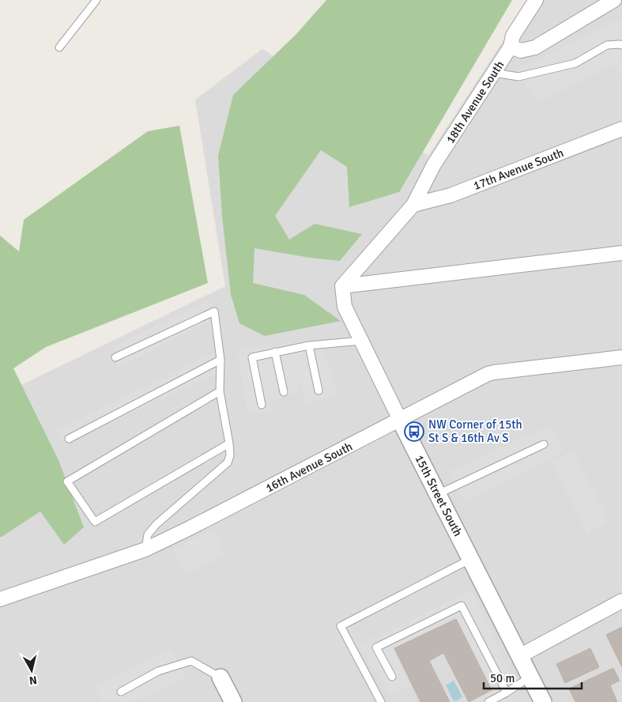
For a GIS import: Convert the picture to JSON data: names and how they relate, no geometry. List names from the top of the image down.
{
  "streets": {
    "street": [
      "18th Avenue South",
      "17th Avenue South",
      "16th Avenue South",
      "15th Street South"
    ]
  },
  "crossings": [
    ["18th Avenue South", "17th Avenue South"],
    ["16th Avenue South", "15th Street South"]
  ],
  "places": {
    "bus stop": ["NW Corner of 15th St S & 16th Av S"]
  },
  "scale_bar": "50 m",
  "north": "bottom"
}
